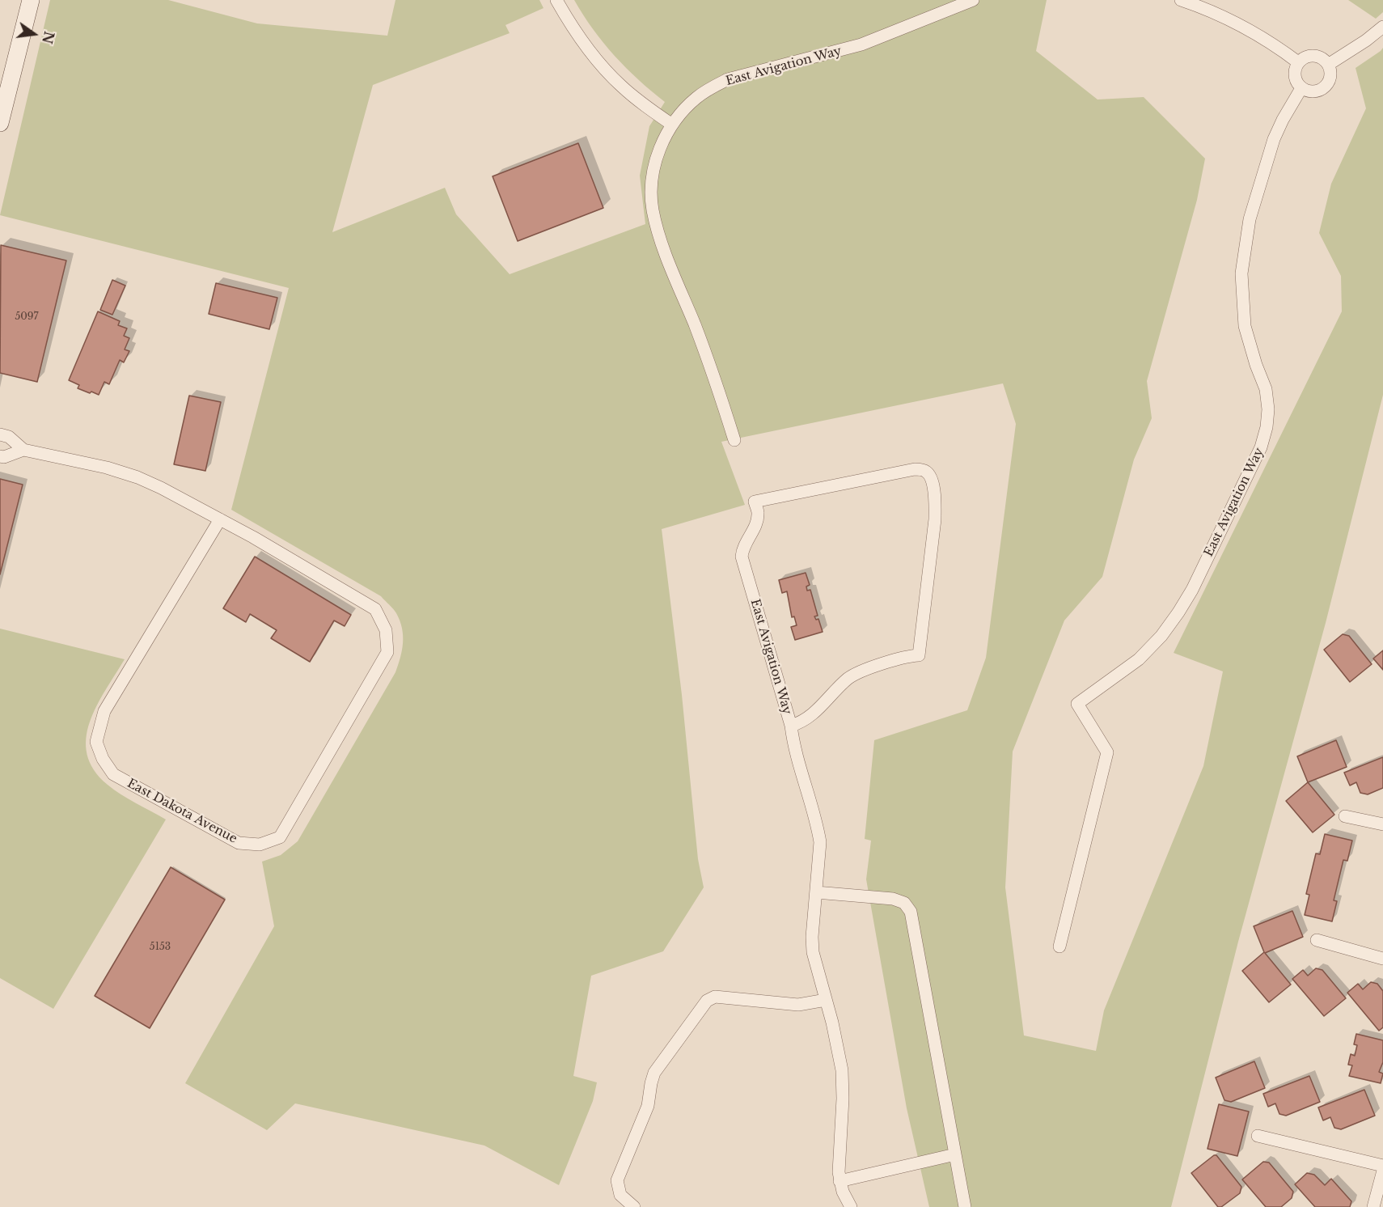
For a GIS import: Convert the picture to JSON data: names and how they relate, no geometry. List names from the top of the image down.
{
  "streets": {
    "street": ["East Avigation Way", "East Dakota Avenue"]
  },
  "house_numbers": ["5097", "5153"],
  "north": "right"
}
